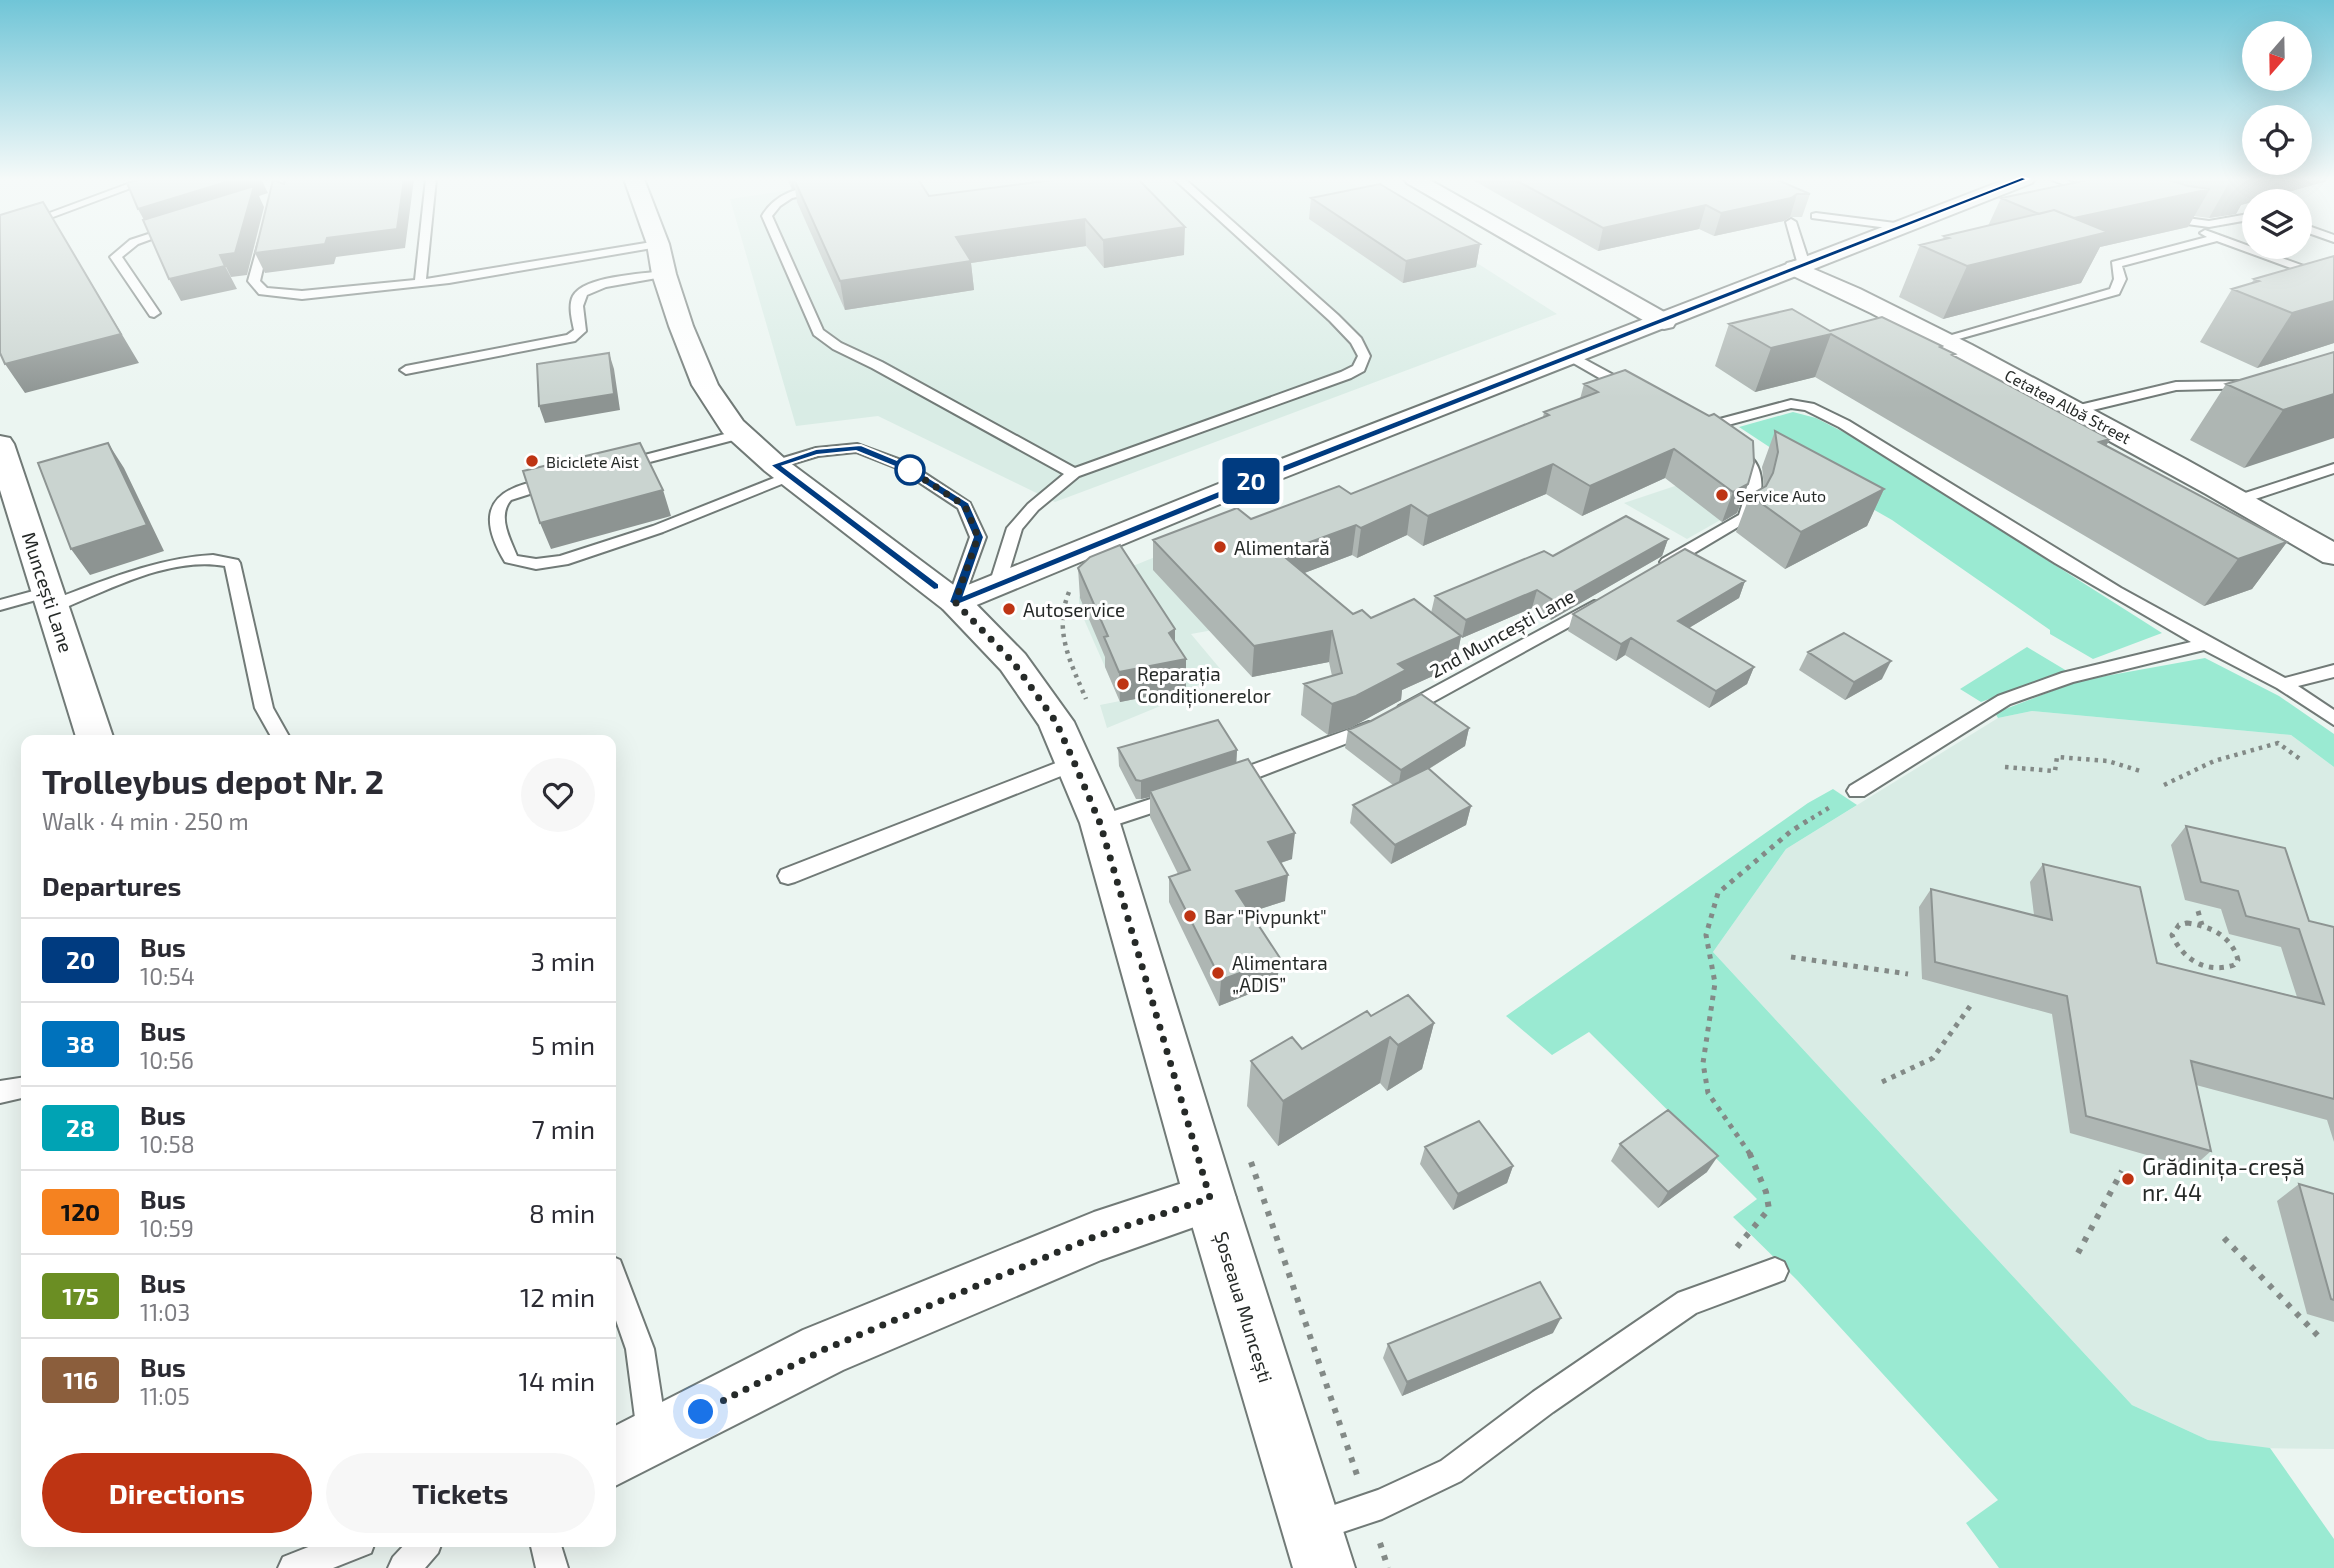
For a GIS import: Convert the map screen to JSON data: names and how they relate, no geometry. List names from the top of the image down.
{
  "streets": {
    "main road": ["Cetatea Albă Street", "Muncești Lane", "Șoseaua Muncești"],
    "lane": ["2nd Muncești Lane"]
  },
  "places": [
    "Biciclete Aist",
    "Service Auto",
    "Alimentară",
    "Autoservice",
    "Reparația Condiționerelor",
    "Bar \"Pivpunkt\"",
    "Alimentara „ADIS”",
    "Grădinița-creșă nr. 44"
  ],
  "lines": ["bus line 20"],
  "north": "bottom",
  "page": {
    "on_map": "20",
    "heading": [
      ["Trolleybus depot Nr. 2", "Walk · 4 min · 250 m"],
      "Departures"
    ],
    "list": [
      {
        "mark": "20",
        "name": "Bus",
        "note": "10:54",
        "value": "3 min"
      },
      {
        "mark": "38",
        "name": "Bus",
        "note": "10:56",
        "value": "5 min"
      },
      {
        "mark": "28",
        "name": "Bus",
        "note": "10:58",
        "value": "7 min"
      },
      {
        "mark": "120",
        "name": "Bus",
        "note": "10:59",
        "value": "8 min"
      },
      {
        "mark": "175",
        "name": "Bus",
        "note": "11:03",
        "value": "12 min"
      },
      {
        "mark": "116",
        "name": "Bus",
        "note": "11:05",
        "value": "14 min"
      }
    ],
    "buttons": ["Directions", "Tickets"]
  }
}
